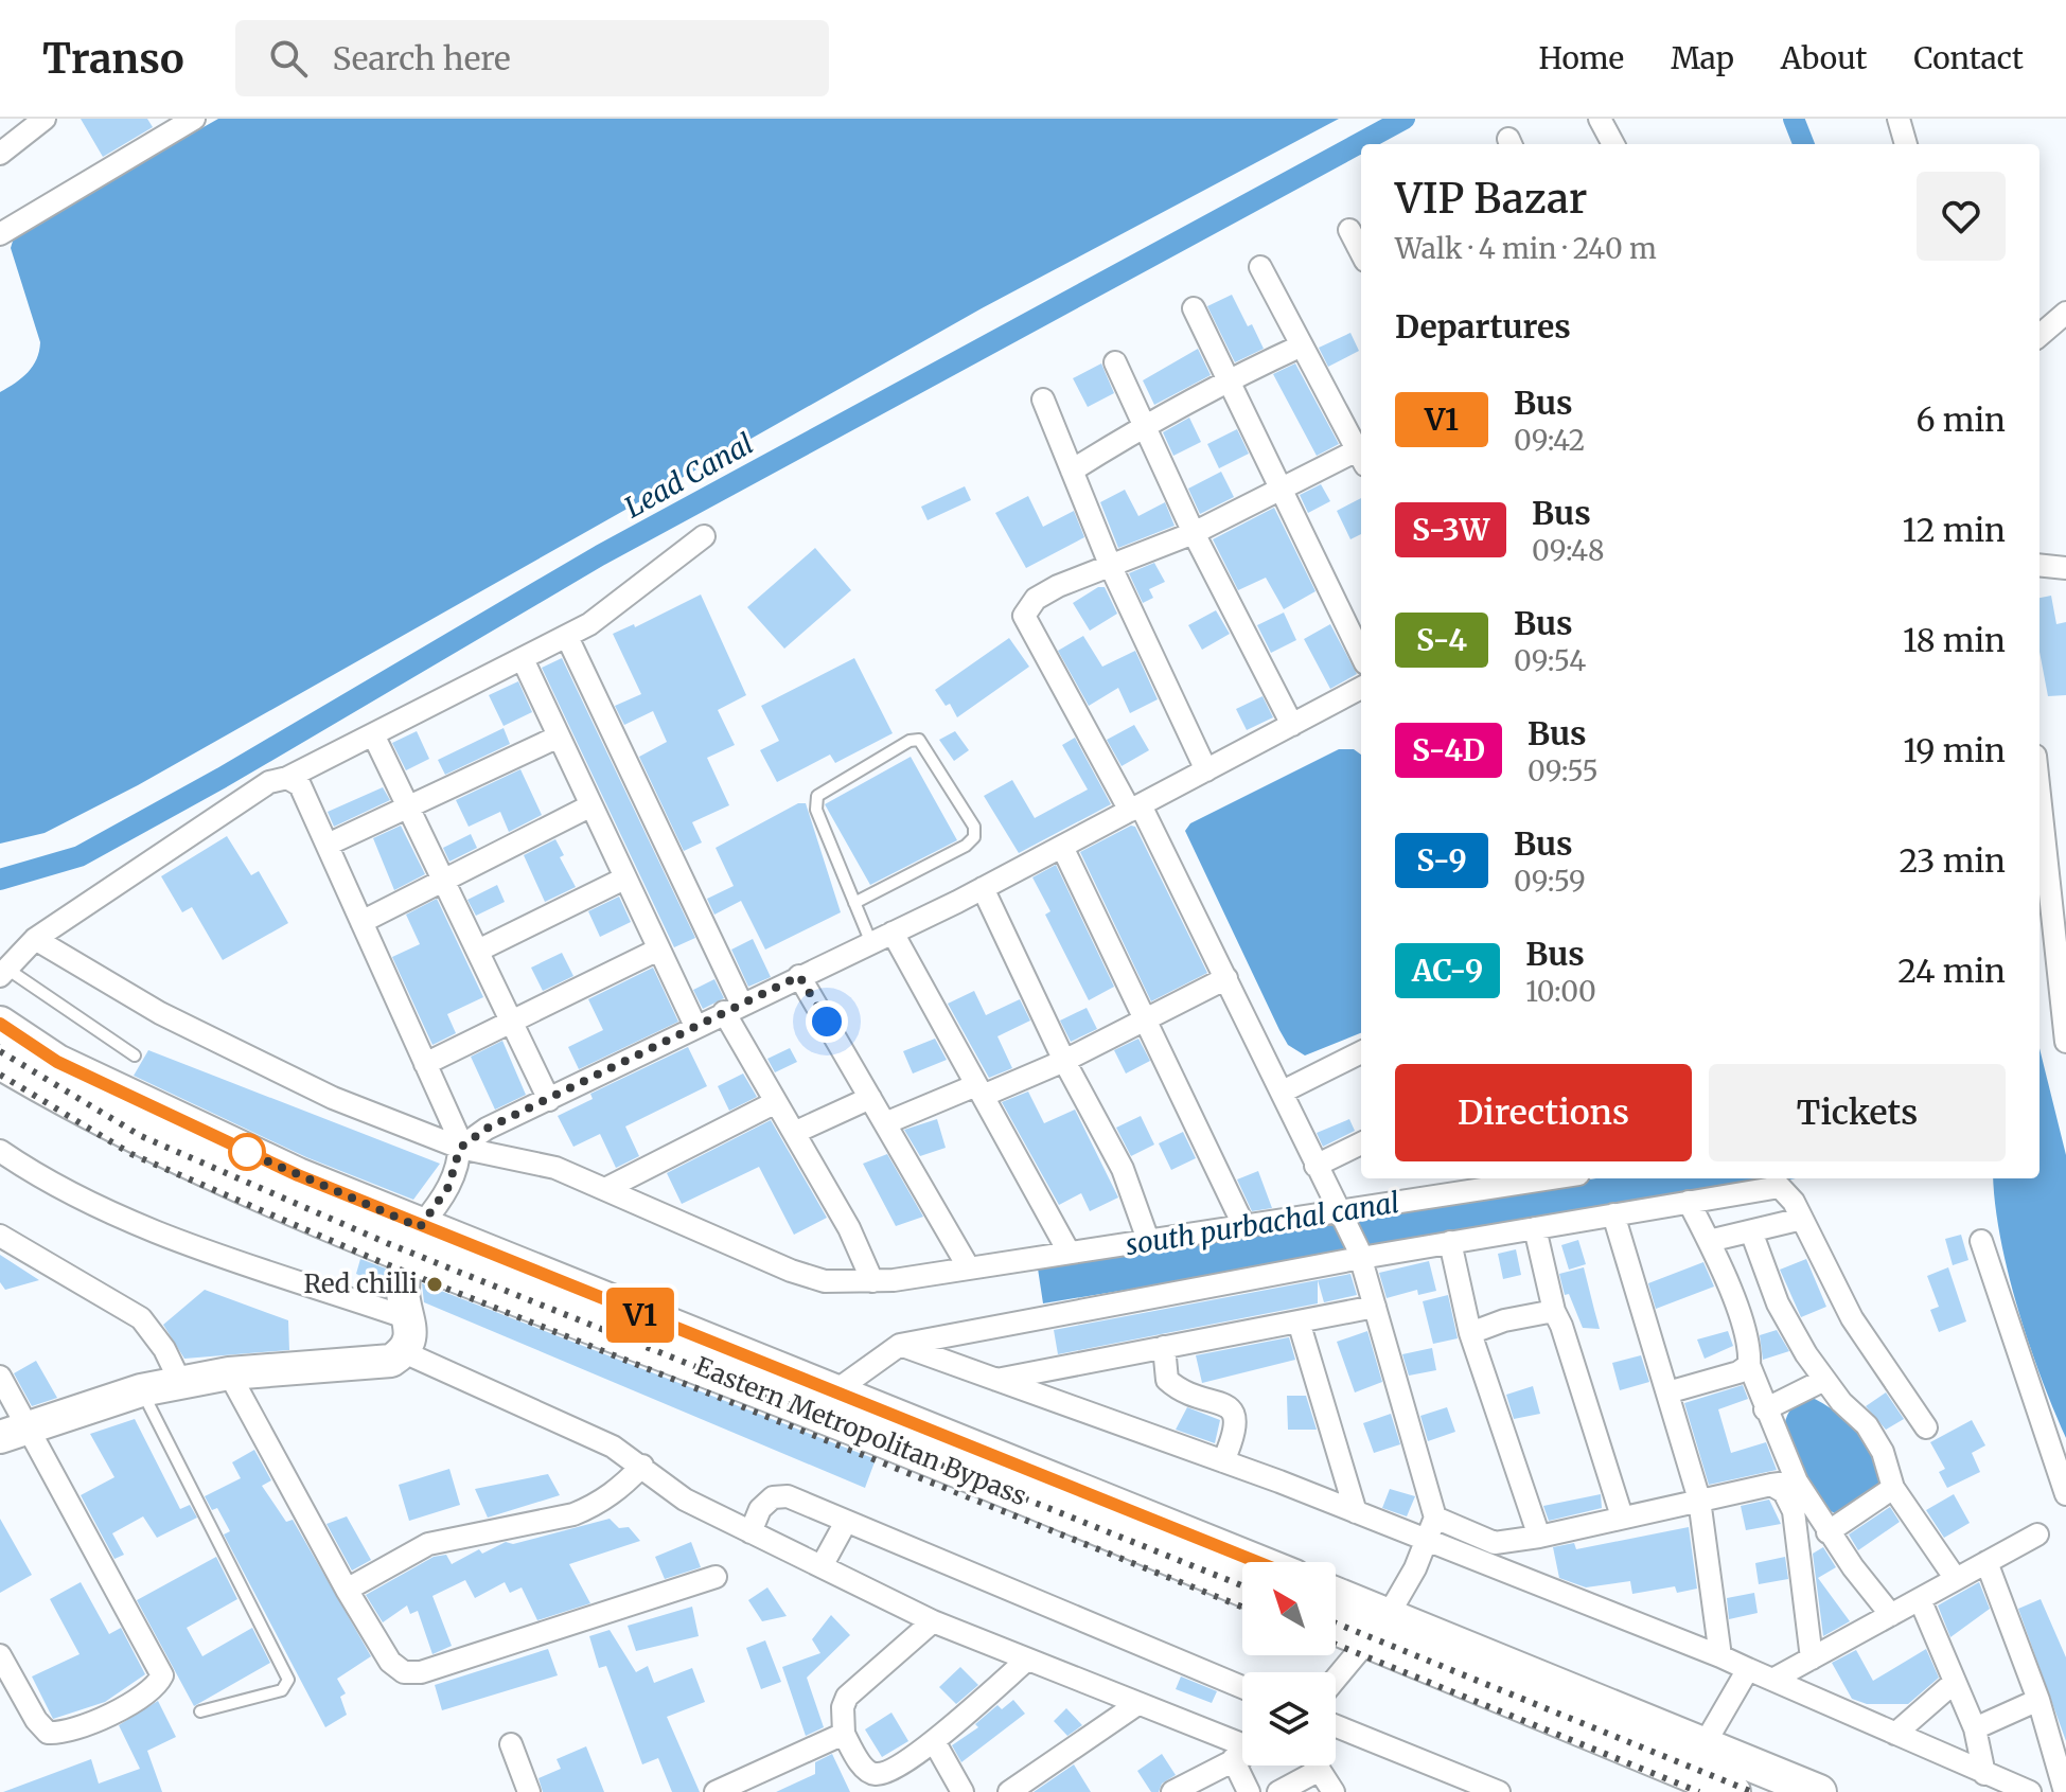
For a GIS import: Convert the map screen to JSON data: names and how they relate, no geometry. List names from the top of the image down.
{
  "streets": {
    "main road": ["Eastern Metropolitan Bypass"]
  },
  "water": ["Lead Canal", "south purbachal canal"],
  "places": ["Red chilli"],
  "lines": ["bus line V1"],
  "north": "top left",
  "page": {
    "header": "Transo",
    "search": "Search here",
    "nav": [
      "Home",
      "Map",
      "About",
      "Contact"
    ],
    "on_map": "V1",
    "heading": [
      ["VIP Bazar", "Walk · 4 min · 240 m"],
      "Departures"
    ],
    "list": [
      {
        "mark": "V1",
        "name": "Bus",
        "note": "09:42",
        "value": "6 min"
      },
      {
        "mark": "S-3W",
        "name": "Bus",
        "note": "09:48",
        "value": "12 min"
      },
      {
        "mark": "S-4",
        "name": "Bus",
        "note": "09:54",
        "value": "18 min"
      },
      {
        "mark": "S-4D",
        "name": "Bus",
        "note": "09:55",
        "value": "19 min"
      },
      {
        "mark": "S-9",
        "name": "Bus",
        "note": "09:59",
        "value": "23 min"
      },
      {
        "mark": "AC-9",
        "name": "Bus",
        "note": "10:00",
        "value": "24 min"
      }
    ],
    "buttons": ["Directions", "Tickets"]
  }
}
